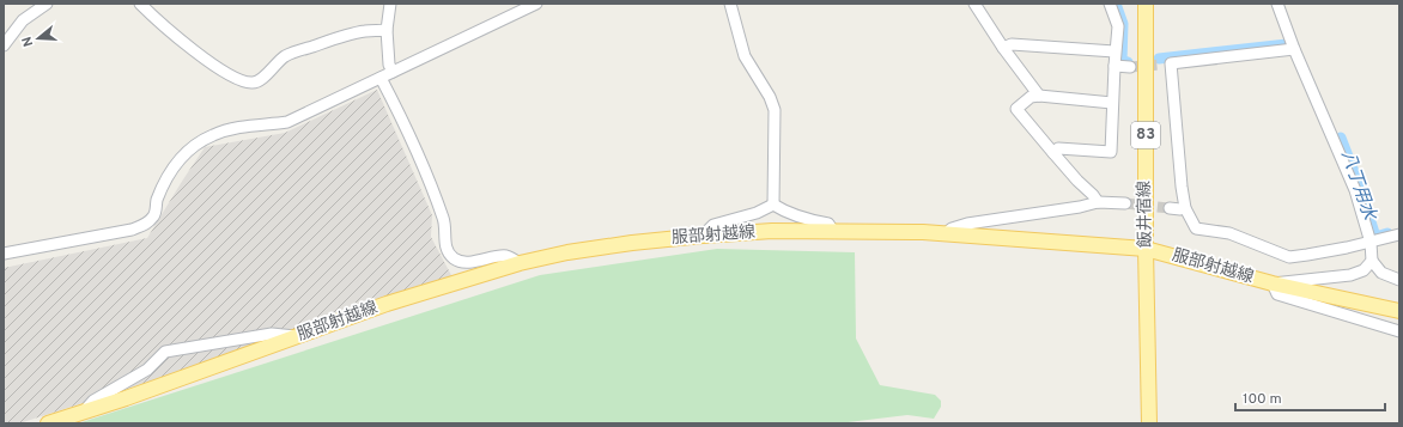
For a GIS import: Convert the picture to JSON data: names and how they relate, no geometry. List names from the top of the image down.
{
  "streets": {
    "main road": ["83", "飯井宿線", "服部射越線"]
  },
  "crossings": [
    ["飯井宿線", "服部射越線"]
  ],
  "water": ["八丁用水"],
  "scale_bar": "100 m",
  "north": "left"
}
